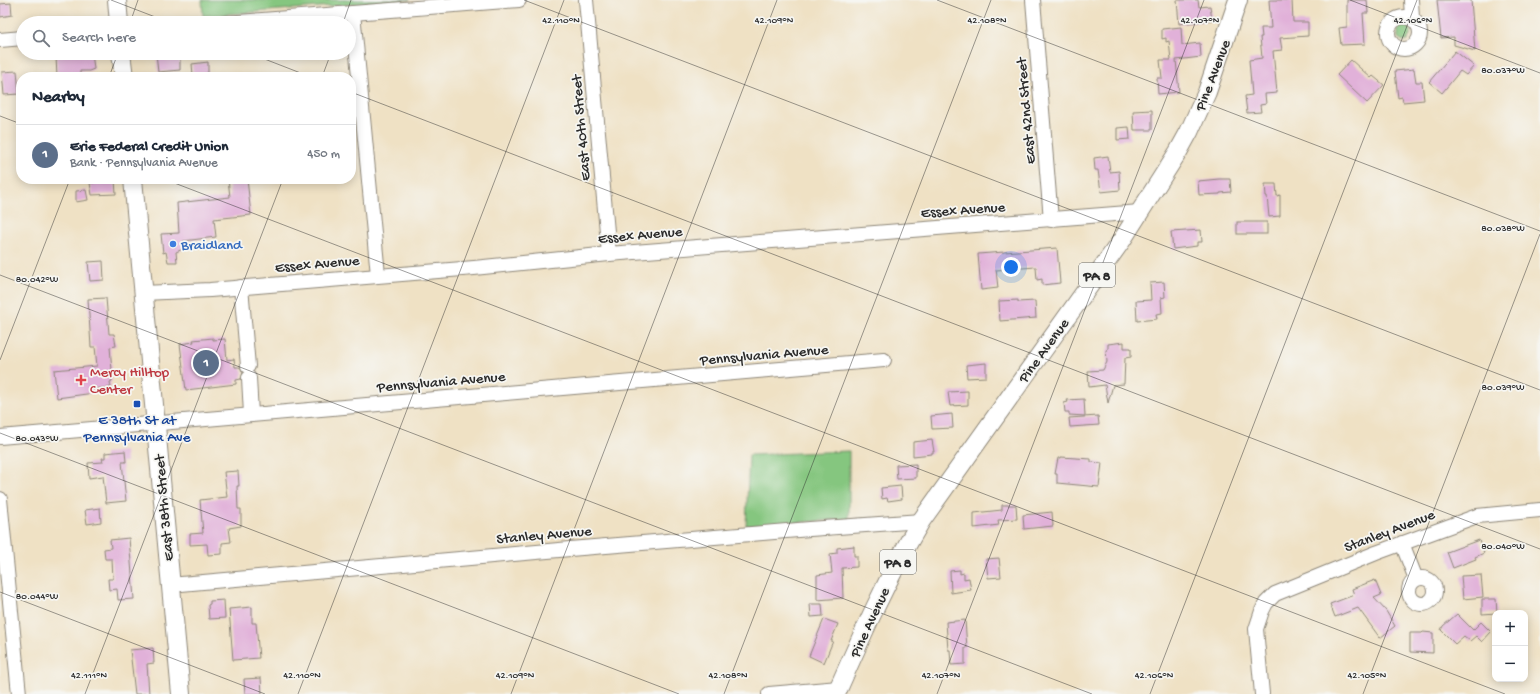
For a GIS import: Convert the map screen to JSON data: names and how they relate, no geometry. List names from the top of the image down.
{
  "streets": {
    "main road": ["Pine Avenue", "PA 8", "East 38th Street"],
    "street": [
      "East 42nd Street",
      "East 40th Street",
      "Essex Avenue",
      "Pennsylvania Avenue",
      "Stanley Avenue"
    ]
  },
  "crossings": [
    ["Pine Avenue", "Essex Avenue"],
    ["Pine Avenue", "Stanley Avenue"],
    ["East 42nd Street", "Essex Avenue"],
    ["East 40th Street", "Essex Avenue"],
    ["Essex Avenue", "East 38th Street"],
    ["Pennsylvania Avenue", "East 38th Street"],
    ["East 38th Street", "Stanley Avenue"]
  ],
  "places": {
    "other": ["Braidland"],
    "health": ["Mercy Hilltop Center"],
    "transit": ["E 38th St at Pennsylvania Ave"]
  },
  "page": {
    "search": "Search here",
    "heading": "Nearby",
    "list": [
      {
        "mark": "1",
        "name": "Erie Federal Credit Union",
        "note": "Bank · Pennsylvania Avenue",
        "value": "450 m"
      }
    ],
    "pins": "1",
    "map_buttons": ["+", "−"]
  },
  "coordinates": [
    "42.110°N",
    "42.109°N",
    "42.108°N",
    "42.107°N",
    "42.106°N",
    "80.037°W",
    "80.038°W",
    "80.042°W",
    "80.039°W",
    "80.043°W",
    "80.040°W",
    "80.044°W",
    "42.111°N",
    "42.105°N"
  ]
}
